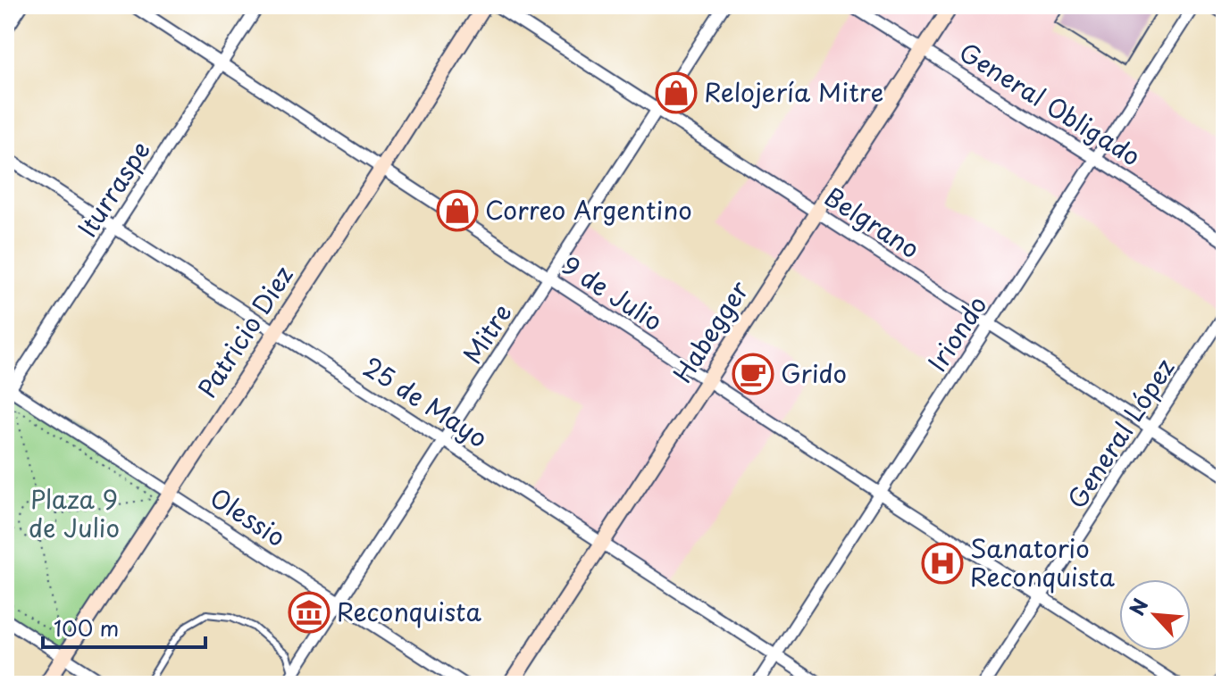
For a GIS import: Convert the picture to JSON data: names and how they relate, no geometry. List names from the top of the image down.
{
  "streets": {
    "street": [
      "General Obligado",
      "Iturraspe",
      "Belgrano",
      "9 de Julio",
      "Patricio Diez",
      "Habegger",
      "Mitre",
      "Iriondo",
      "25 de Mayo",
      "General López",
      "Olessio"
    ]
  },
  "crossings": [
    ["General Obligado", "Habegger"],
    ["General Obligado", "Iriondo"],
    ["Iturraspe", "9 de Julio"],
    ["Iturraspe", "25 de Mayo"],
    ["Iturraspe", "Olessio"],
    ["Belgrano", "Habegger"],
    ["Belgrano", "Mitre"],
    ["Belgrano", "Iriondo"],
    ["Belgrano", "General López"],
    ["9 de Julio", "Patricio Diez"],
    ["9 de Julio", "Habegger"],
    ["9 de Julio", "Mitre"],
    ["9 de Julio", "Iriondo"],
    ["9 de Julio", "General López"],
    ["Patricio Diez", "25 de Mayo"],
    ["Patricio Diez", "Olessio"],
    ["Habegger", "25 de Mayo"],
    ["Mitre", "25 de Mayo"],
    ["Mitre", "Olessio"],
    ["Iriondo", "25 de Mayo"]
  ],
  "parks": ["Plaza 9 de Julio"],
  "places": {
    "shop": ["Relojería Mitre", "Correo Argentino"],
    "cafe": ["Grido"],
    "hospital": ["Sanatorio Reconquista"],
    "museum": ["Reconquista"]
  },
  "scale_bar": "100 m",
  "north": "top left"
}
